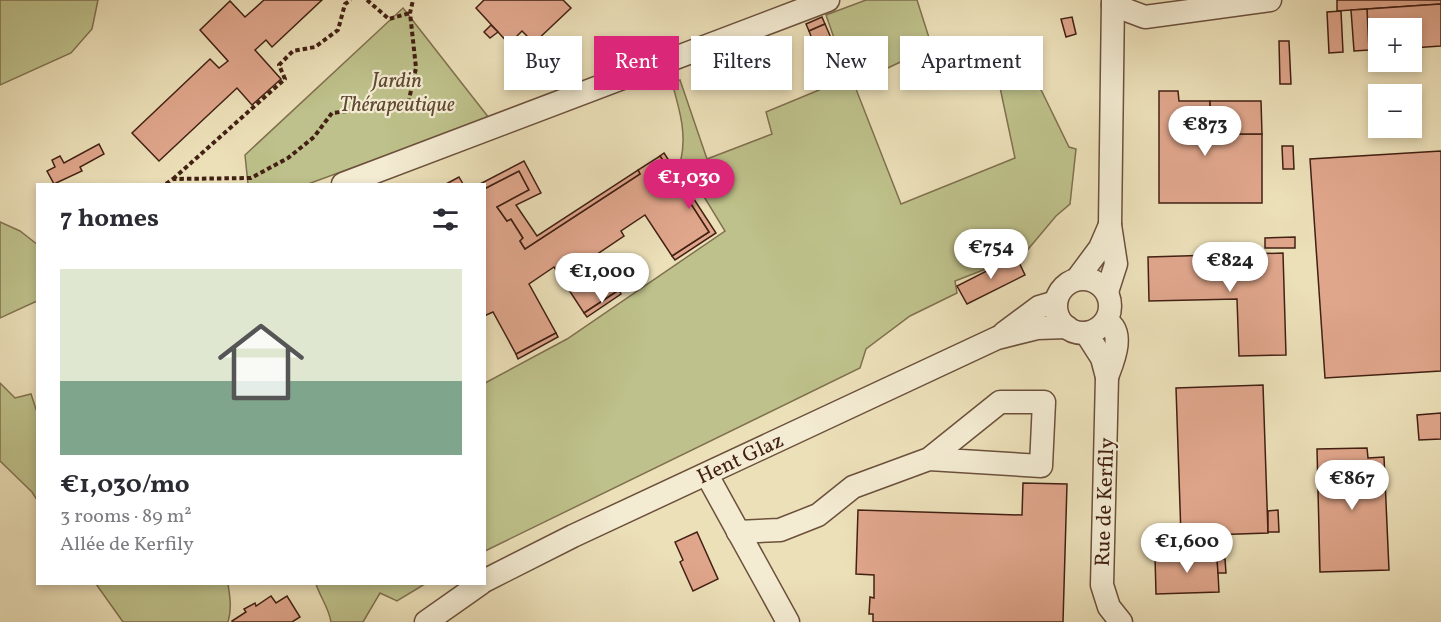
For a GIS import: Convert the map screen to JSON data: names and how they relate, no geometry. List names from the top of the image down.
{
  "streets": {
    "street": ["Hent Glaz", "Rue de Kerfily"]
  },
  "crossings": [
    ["Hent Glaz", "Rue de Kerfily"]
  ],
  "parks": ["Jardin Thérapeutique"],
  "page": {
    "map_buttons": ["+", "−"],
    "chip": [
      "Buy",
      "Rent",
      "Filters",
      "New",
      "Apartment"
    ],
    "price": [
      "€873",
      "€1,030",
      "€754",
      "€824",
      "€1,000",
      "€867",
      "€1,600"
    ],
    "heading": "7 homes",
    "list": [
      {
        "name": "€1,030/mo",
        "note": "3 rooms · 89 m² · Allée de Kerfily"
      }
    ]
  }
}
